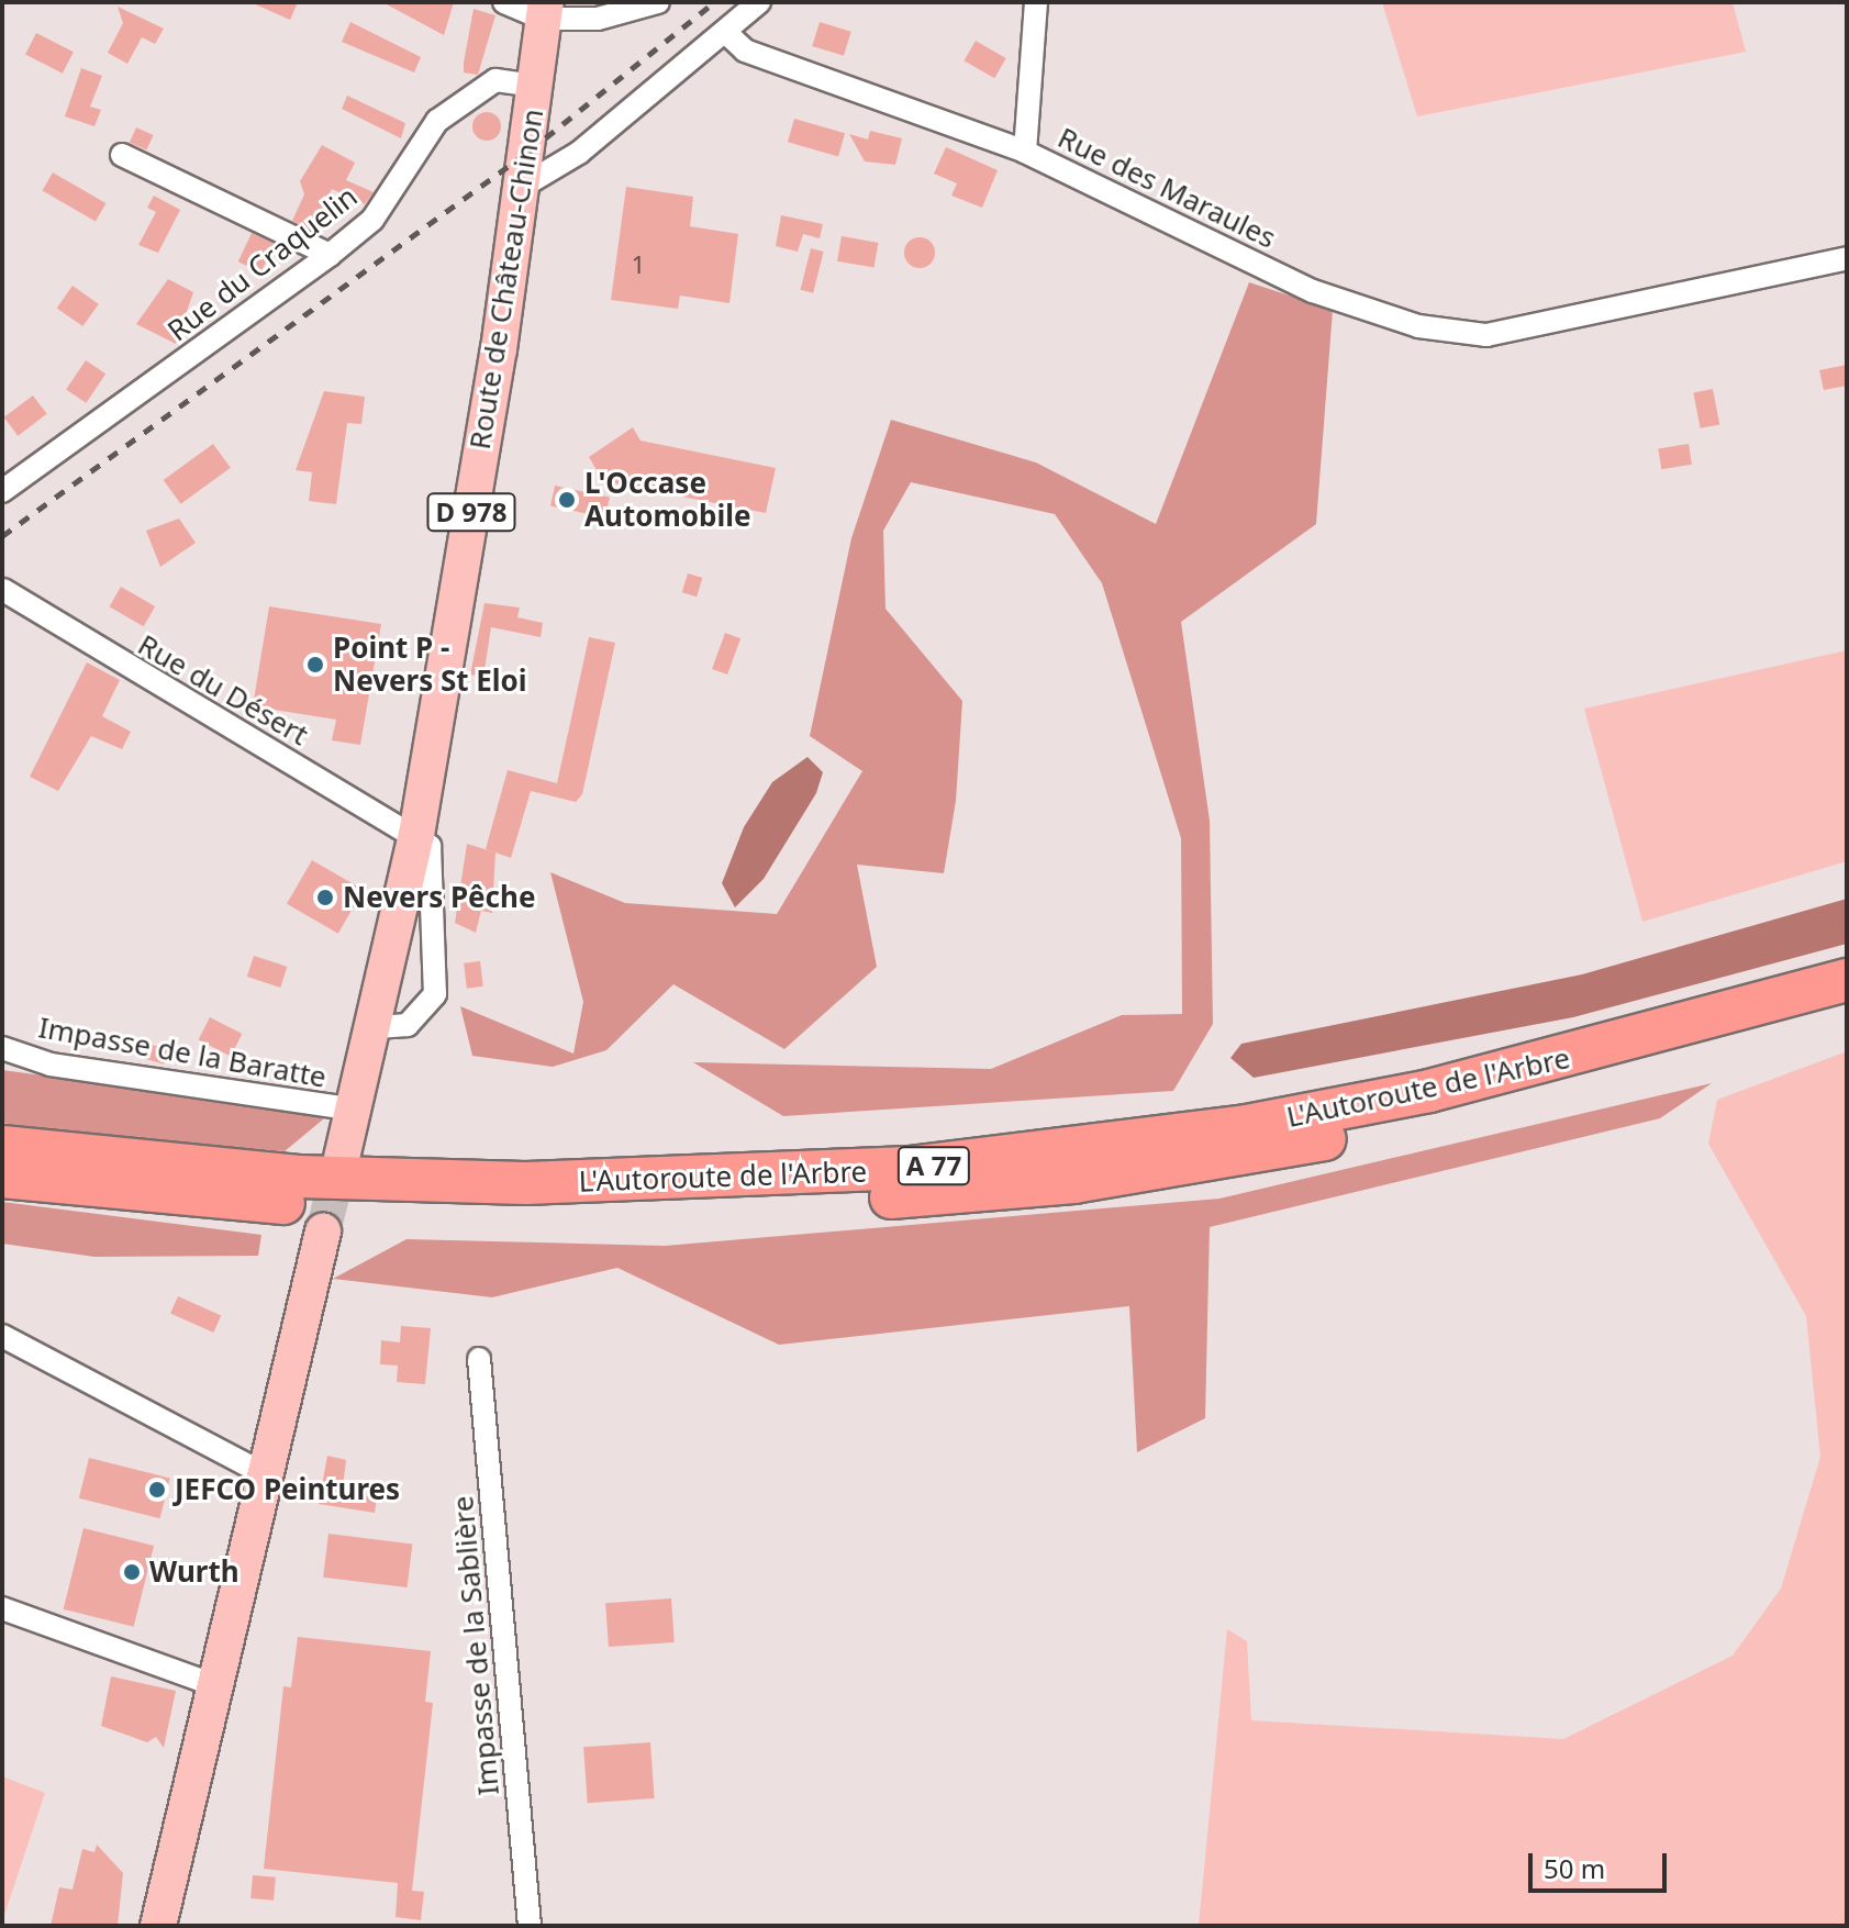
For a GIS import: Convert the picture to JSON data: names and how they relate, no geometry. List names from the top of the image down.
{
  "streets": {
    "highway": ["L'Autoroute de l'Arbre", "A 77"],
    "main road": ["Route de Château-Chinon", "D 978"],
    "street": [
      "Rue des Maraules",
      "Rue du Craquelin",
      "Rue du Désert",
      "Impasse de la Baratte",
      "Impasse de la Sablière"
    ]
  },
  "crossings": [
    ["Rue du Craquelin", "Route de Château-Chinon"],
    ["Route de Château-Chinon", "Rue du Désert"],
    ["Route de Château-Chinon", "Impasse de la Baratte"]
  ],
  "places": [
    "L'Occase Automobile",
    "Point P - Nevers St Eloi",
    "Nevers Pêche",
    "JEFCO Peintures",
    "Wurth"
  ],
  "house_numbers": ["1"],
  "scale_bar": "50 m"
}
